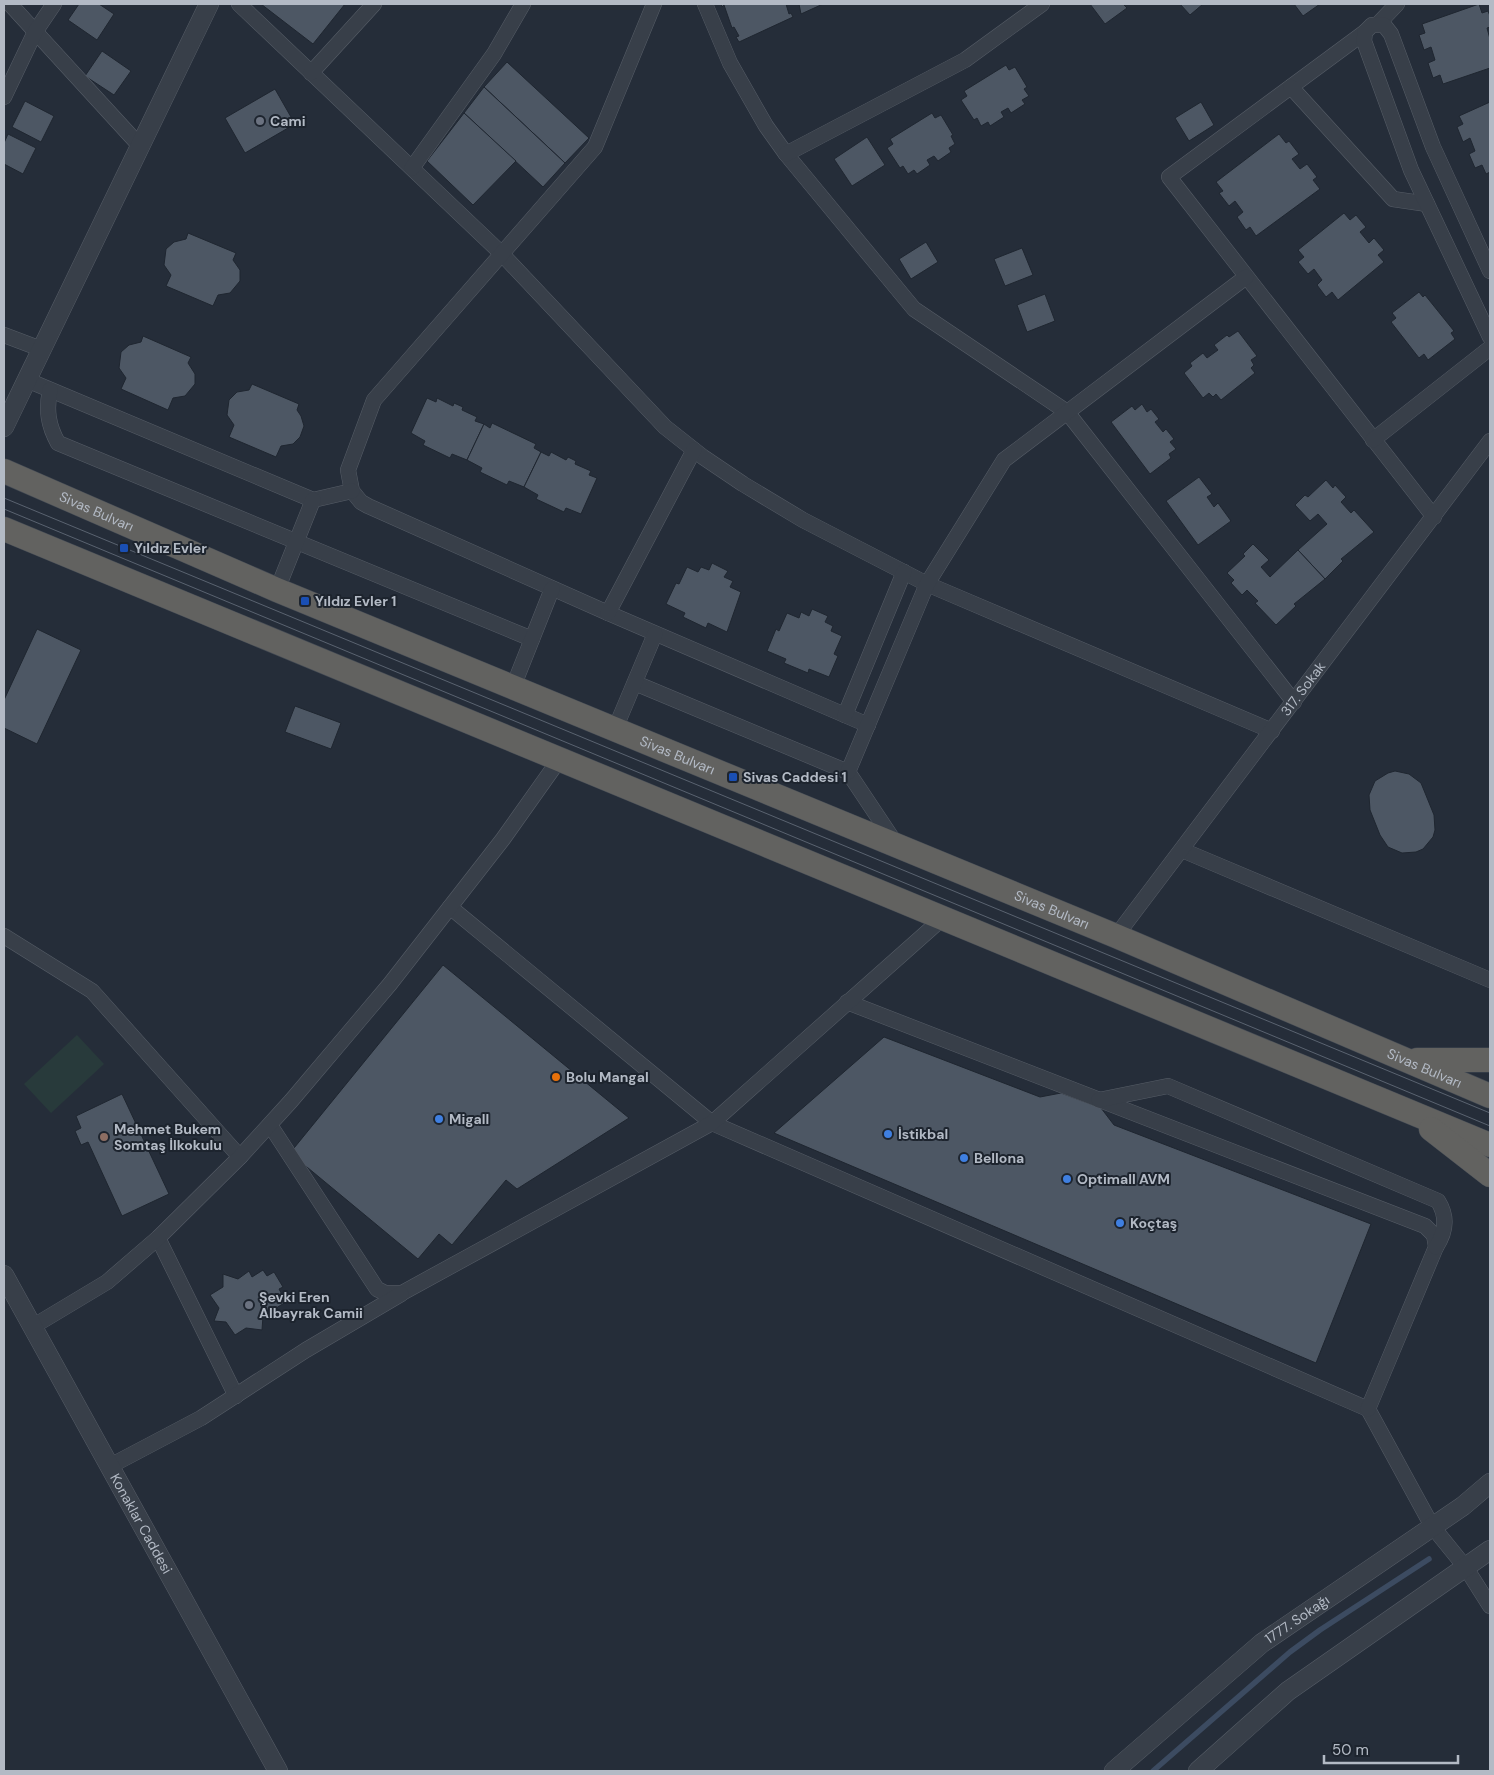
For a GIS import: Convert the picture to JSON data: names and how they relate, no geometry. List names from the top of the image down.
{
  "streets": {
    "highway": ["Sivas Bulvarı"],
    "street": ["317. Sokak", "Konaklar Caddesi", "1777. Sokağı"]
  },
  "crossings": [
    ["Sivas Bulvarı", "317. Sokak"]
  ],
  "places": {
    "other": [
      "Cami",
      "Bolu Mangal",
      "Migall",
      "İstikbal",
      "Mehmet Bukem Somtaş İlkokulu",
      "Bellona",
      "Optimall AVM",
      "Koçtaş",
      "Şevki Eren Albayrak Camii"
    ],
    "transit": ["Yıldız Evler", "Yıldız Evler 1", "Sivas Caddesi 1"]
  },
  "scale_bar": "50 m"
}
